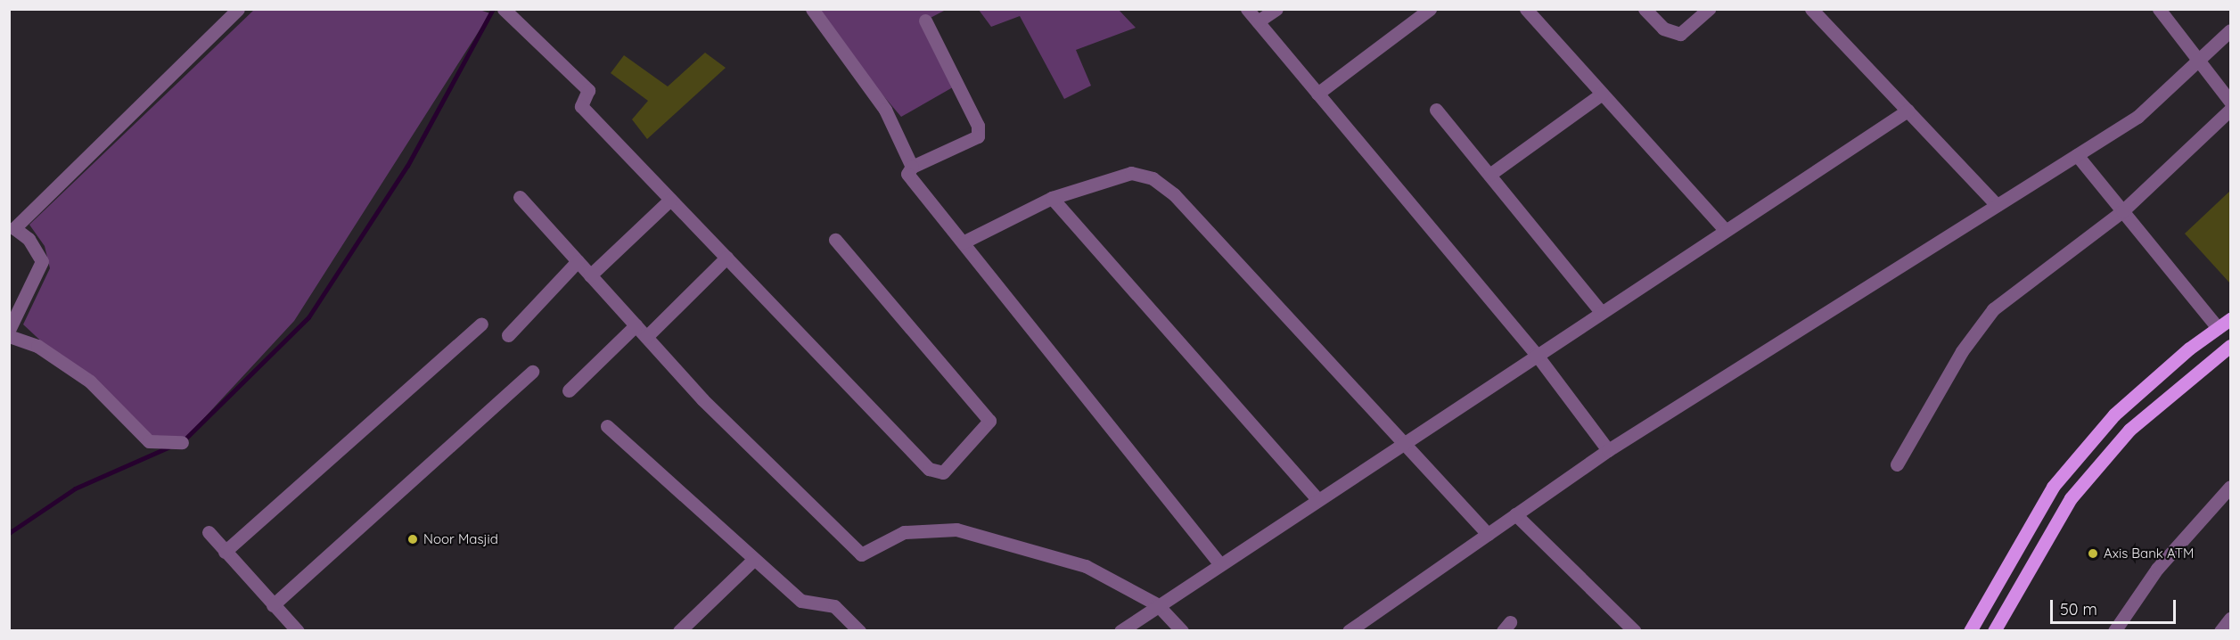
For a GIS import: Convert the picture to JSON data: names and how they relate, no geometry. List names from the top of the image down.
{
  "places": ["Noor Masjid", "Axis Bank ATM"],
  "scale_bar": "50 m"
}
